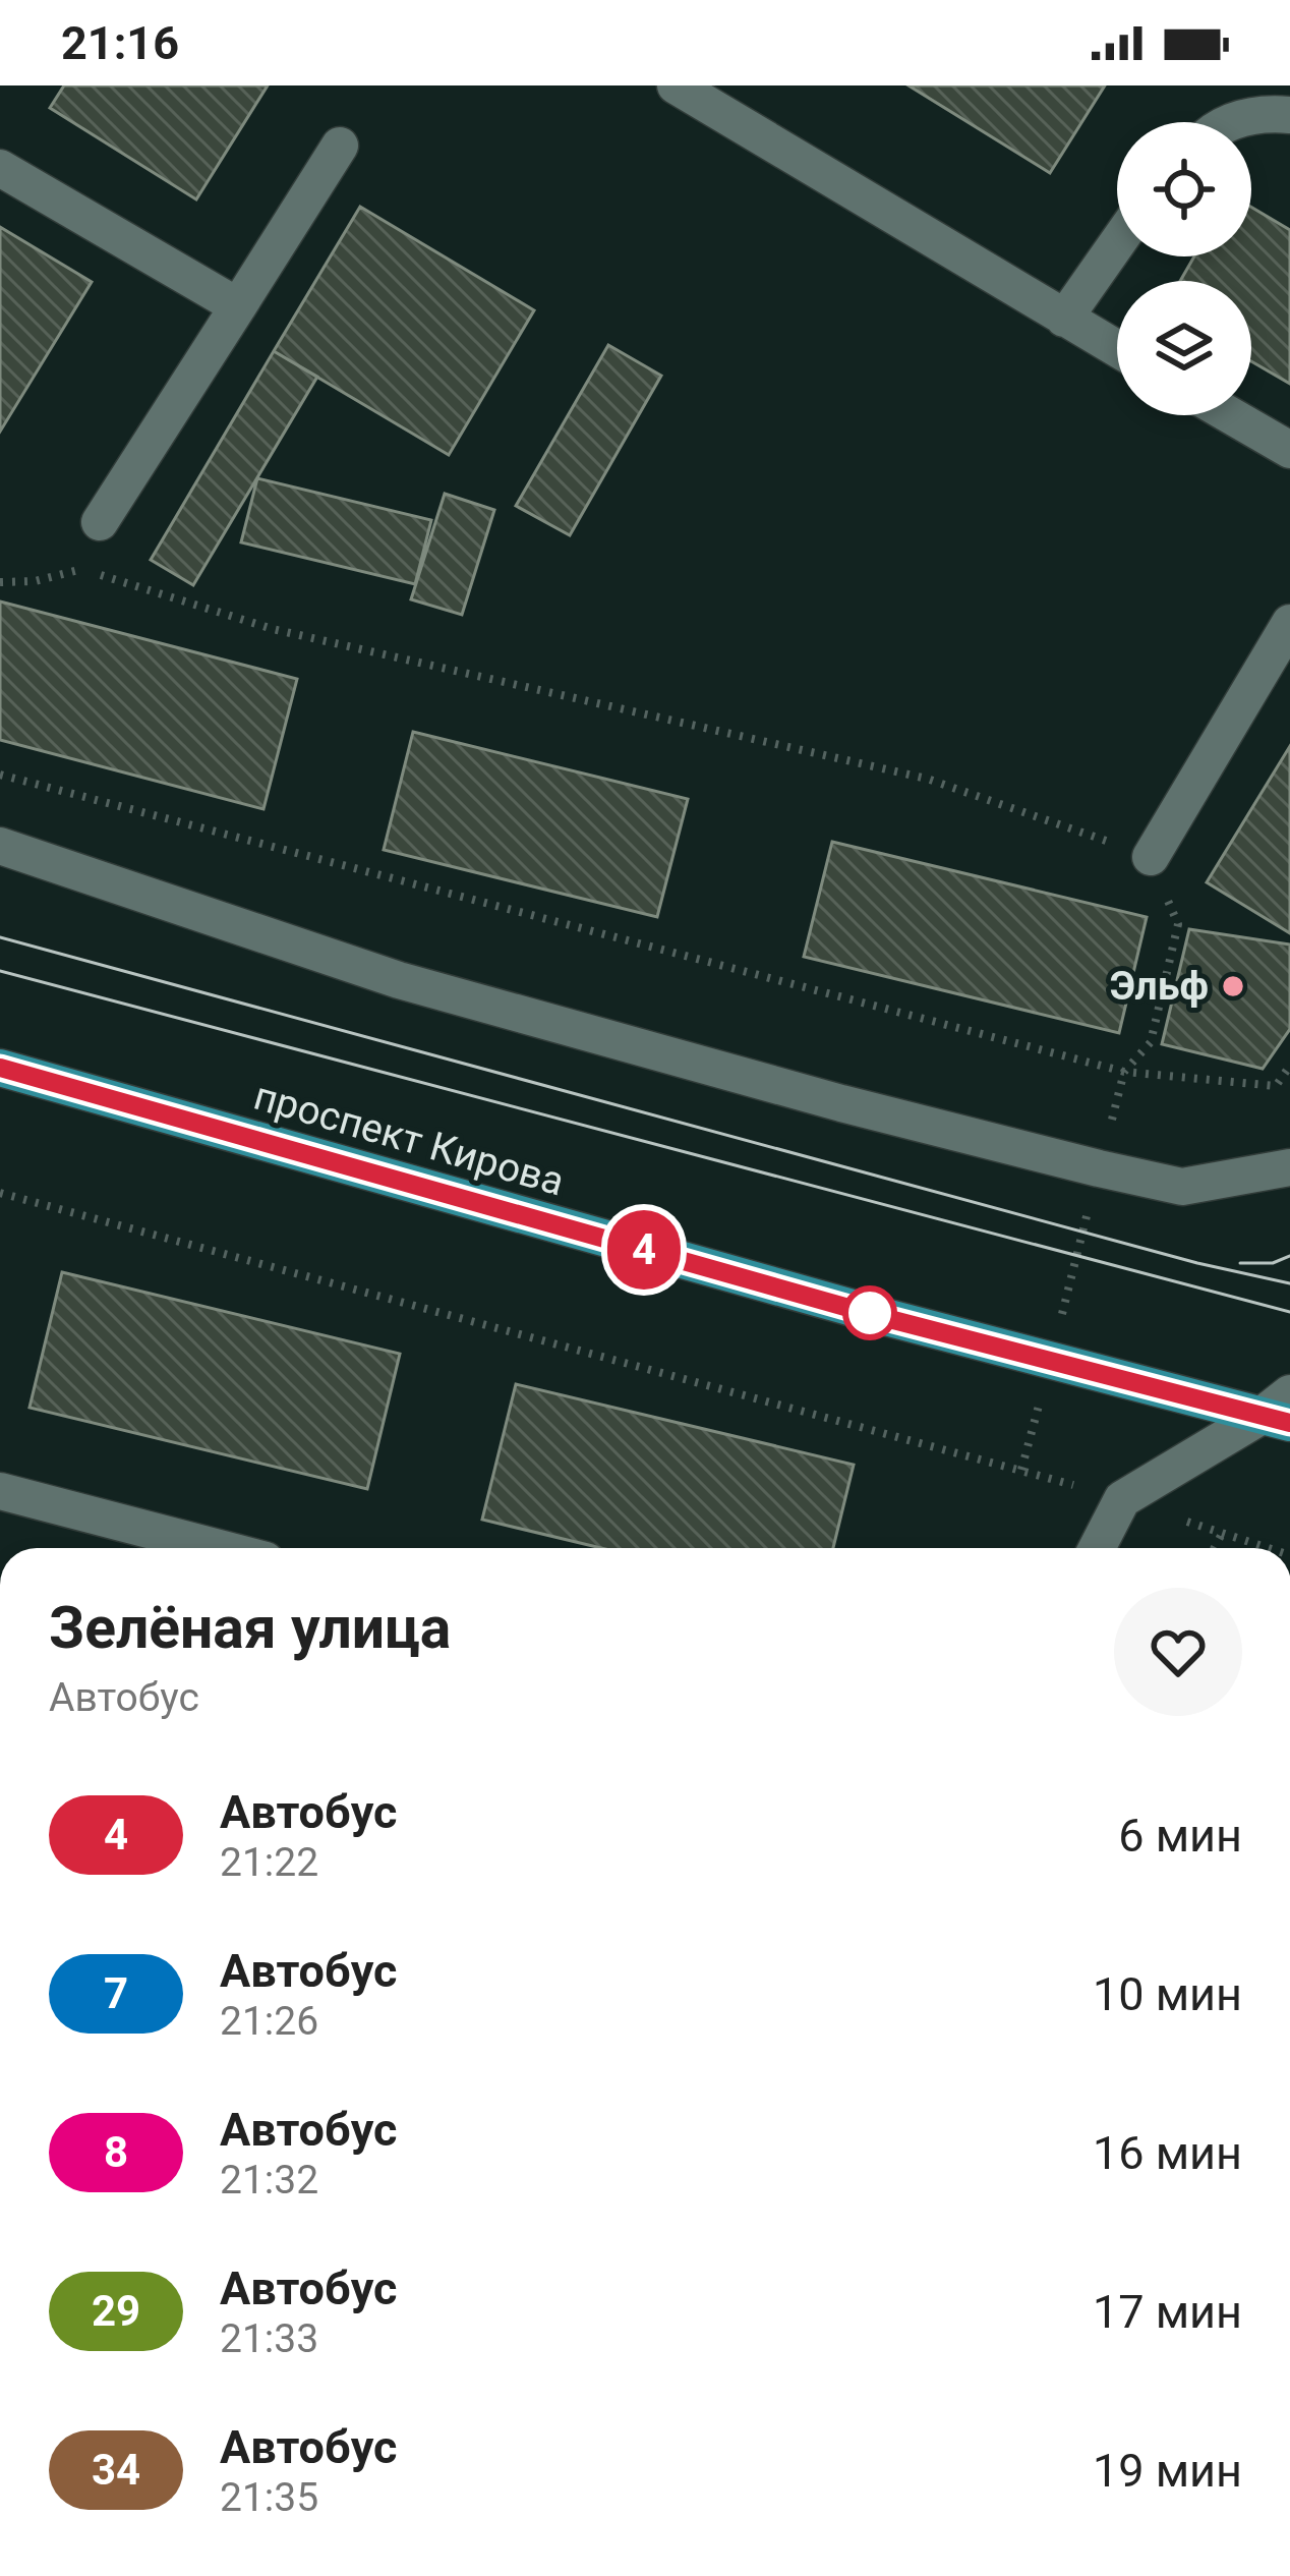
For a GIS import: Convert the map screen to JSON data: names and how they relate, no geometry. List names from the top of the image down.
{
  "streets": {
    "main road": ["проспект Кирова"]
  },
  "places": ["Эльф"],
  "lines": ["bus line 4"],
  "page": {
    "status": "21:16",
    "on_map": "4",
    "heading": ["Зелёная улица", "Автобус"],
    "list": [
      {
        "mark": "4",
        "name": "Автобус",
        "note": "21:22",
        "value": "6 мин"
      },
      {
        "mark": "7",
        "name": "Автобус",
        "note": "21:26",
        "value": "10 мин"
      },
      {
        "mark": "8",
        "name": "Автобус",
        "note": "21:32",
        "value": "16 мин"
      },
      {
        "mark": "29",
        "name": "Автобус",
        "note": "21:33",
        "value": "17 мин"
      },
      {
        "mark": "34",
        "name": "Автобус",
        "note": "21:35",
        "value": "19 мин"
      }
    ]
  }
}
